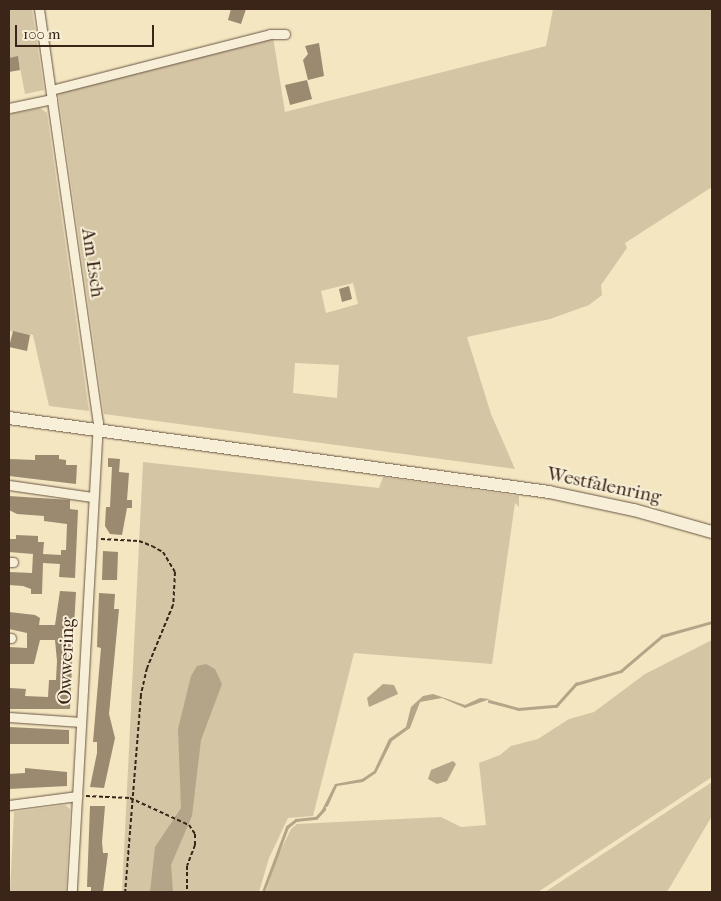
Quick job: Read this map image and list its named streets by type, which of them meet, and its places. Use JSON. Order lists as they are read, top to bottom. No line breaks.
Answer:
{"streets":{"street":["Am Esch","Westfalenring","Owwering"]},"crossings":[["Am Esch","Westfalenring"],["Am Esch","Owwering"],["Westfalenring","Owwering"]],"scale_bar":"100 m"}
